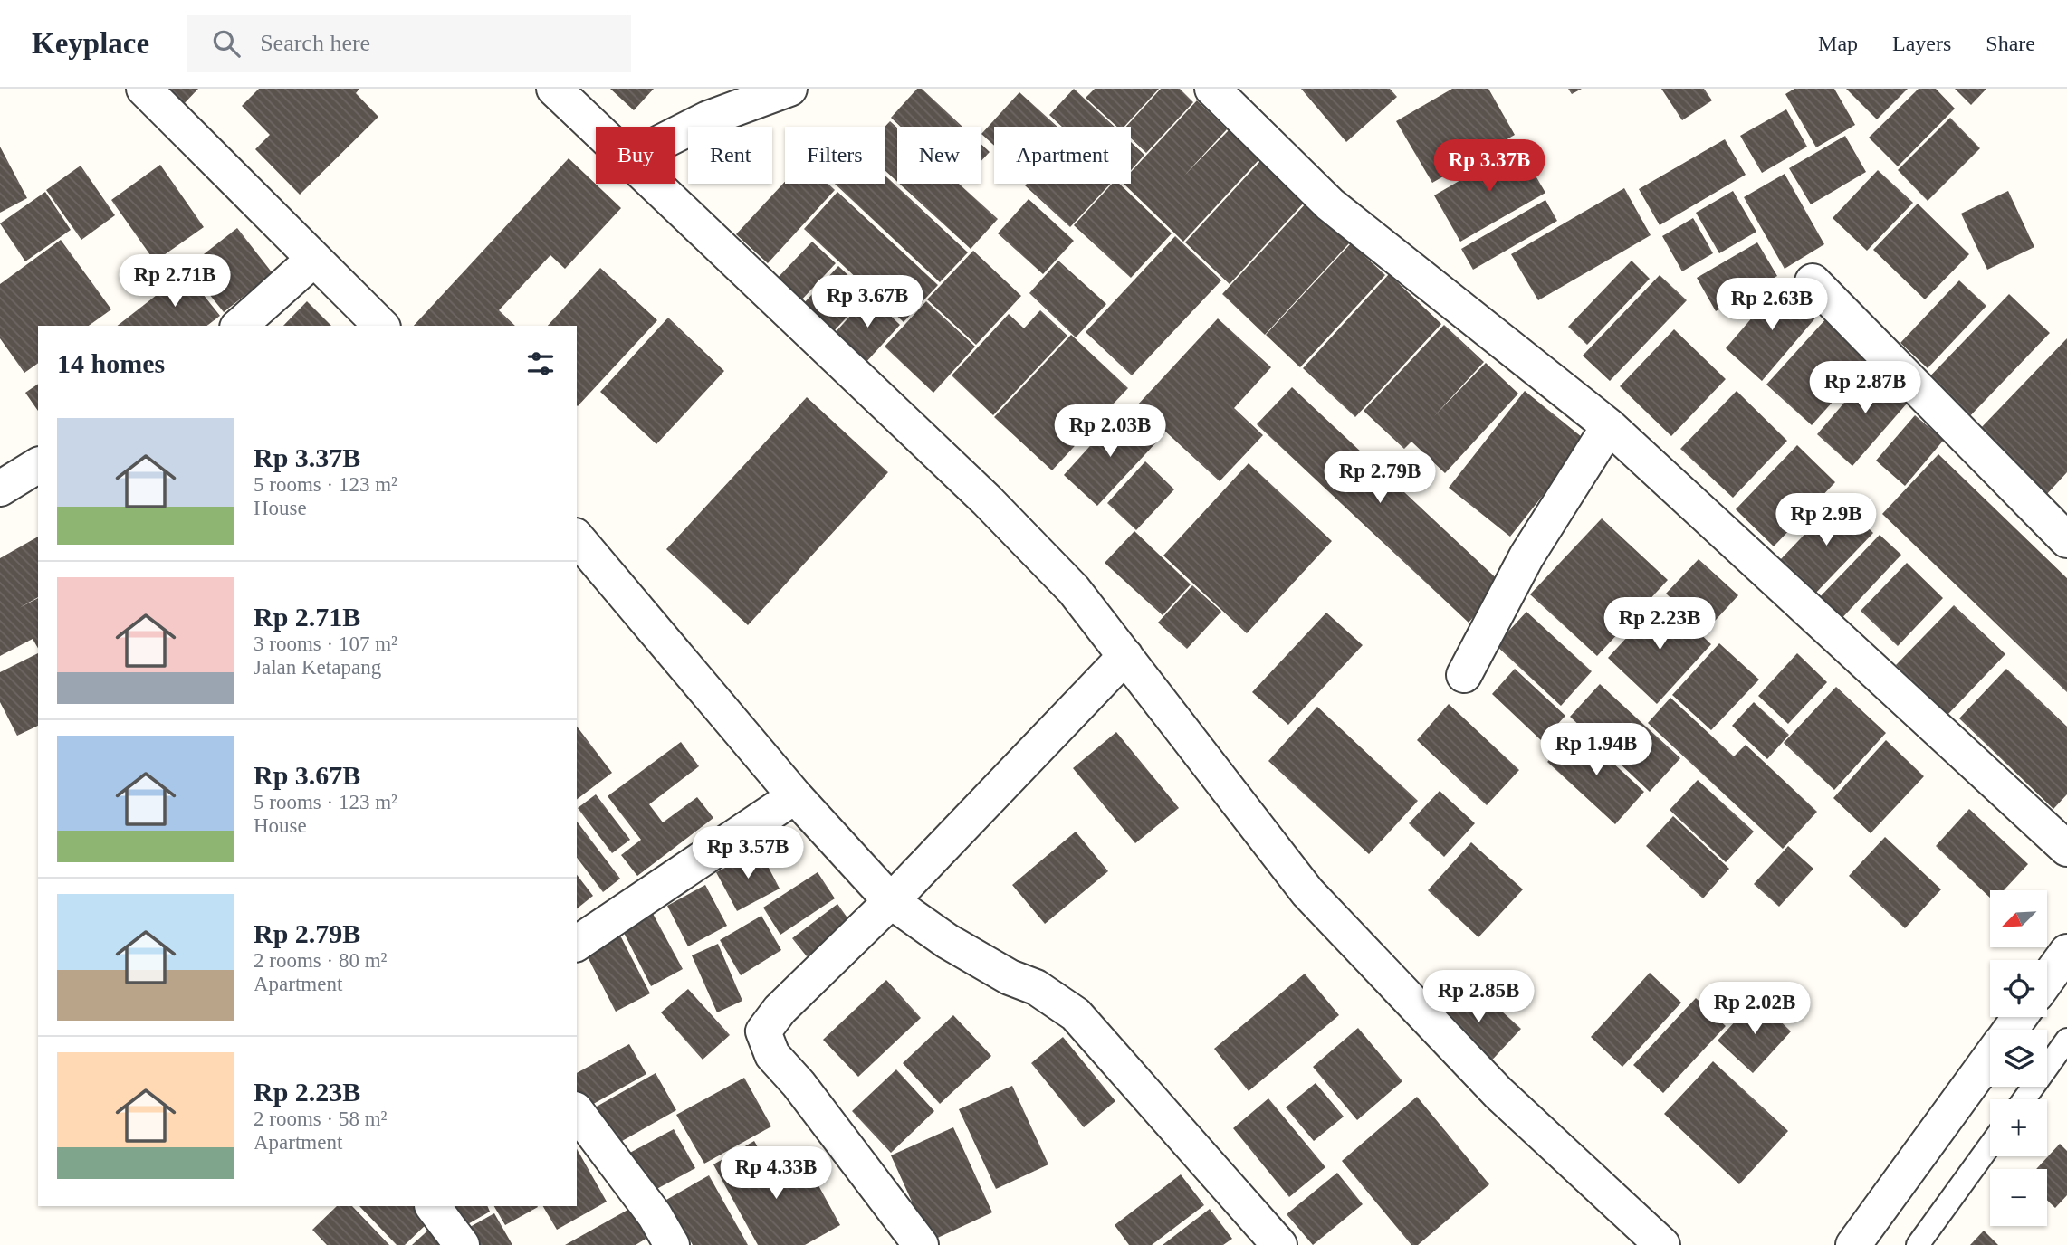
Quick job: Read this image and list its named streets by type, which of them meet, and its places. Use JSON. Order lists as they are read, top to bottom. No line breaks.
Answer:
{"north":"bottom left","page":{"header":"Keyplace","search":"Search here","nav":["Map","Layers","Share"],"chip":["Buy","Rent","Filters","New","Apartment"],"price":["Rp 3.37B","Rp 2.71B","Rp 3.67B","Rp 2.63B","Rp 2.87B","Rp 2.03B","Rp 2.79B","Rp 2.9B","Rp 2.23B","Rp 1.94B","Rp 3.57B","Rp 2.85B","Rp 2.02B","Rp 4.33B"],"heading":"14 homes","list":[{"name":"Rp 3.37B","note":"5 rooms · 123 m² · House"},{"name":"Rp 2.71B","note":"3 rooms · 107 m² · Jalan Ketapang"},{"name":"Rp 3.67B","note":"5 rooms · 123 m² · House"},{"name":"Rp 2.79B","note":"2 rooms · 80 m² · Apartment"},{"name":"Rp 2.23B","note":"2 rooms · 58 m² · Apartment"}],"map_buttons":["+","−"]}}
